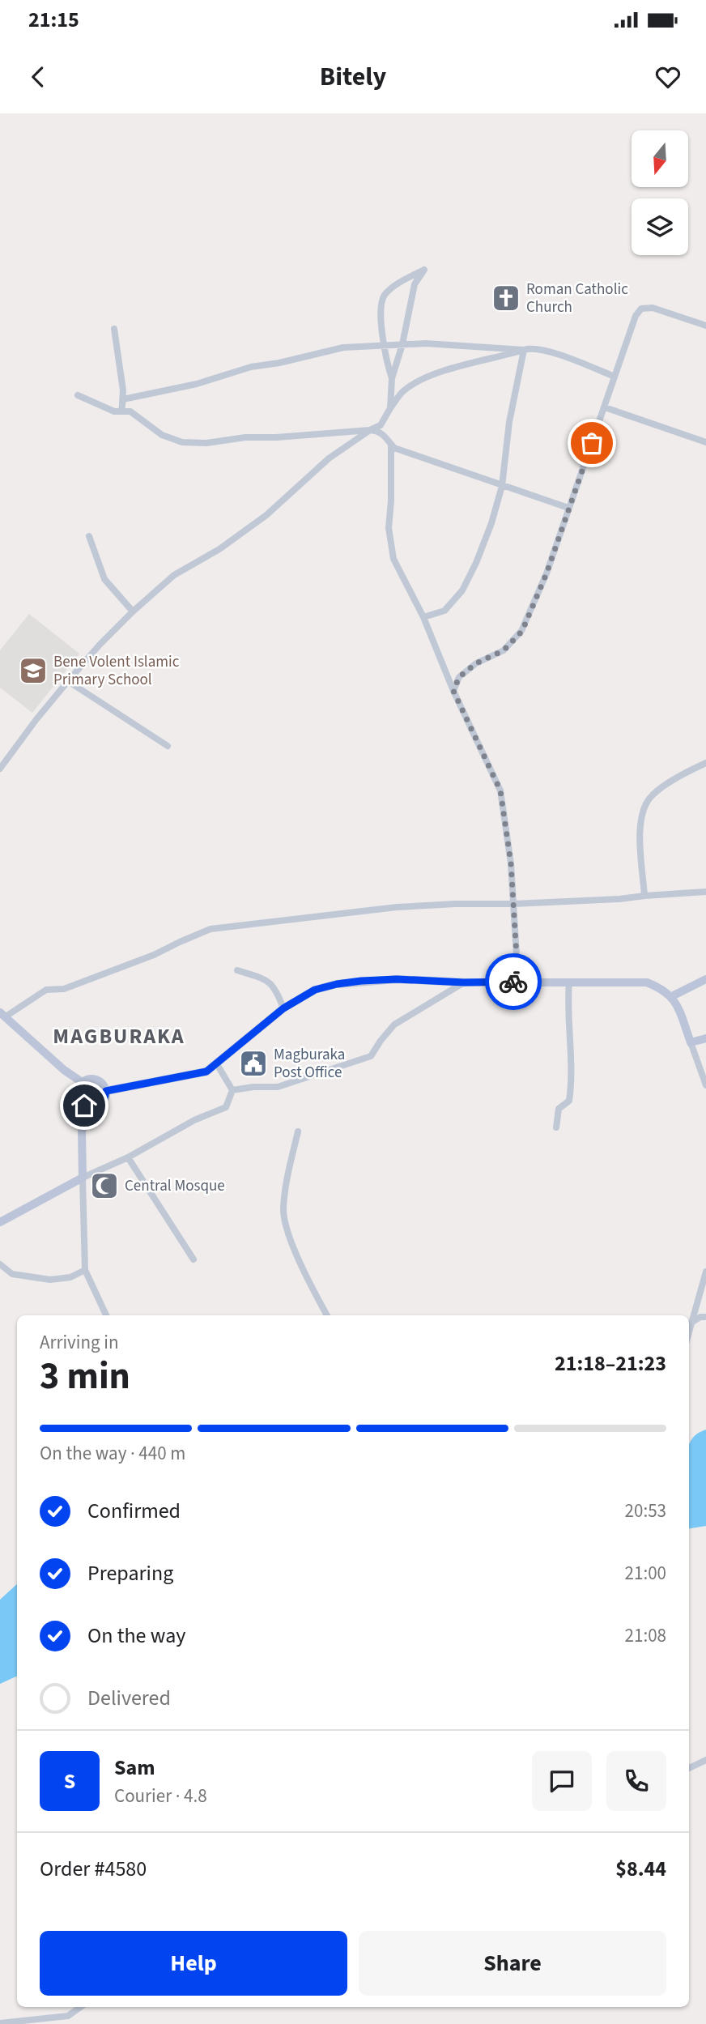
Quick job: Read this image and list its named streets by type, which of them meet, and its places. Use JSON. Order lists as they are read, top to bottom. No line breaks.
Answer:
{"districts":["MAGBURAKA"],"places":{"church":["Roman Catholic Church"],"school or university":["Bene Volent Islamic Primary School"],"public building":["Magburaka Post Office"],"mosque":["Central Mosque"]},"north":"bottom","page":{"status":"21:15","header":"Bitely","heading":["3 min","Arriving in","21:18–21:23"],"panel":["Sam","Courier · 4.8","Order #4580","$8.44"],"bar":"On the way · 440 m","list":[["Confirmed","20:53"],["Preparing","21:00"],["On the way","21:08"],"Delivered"],"round":"S","buttons":["Help","Share"]}}
